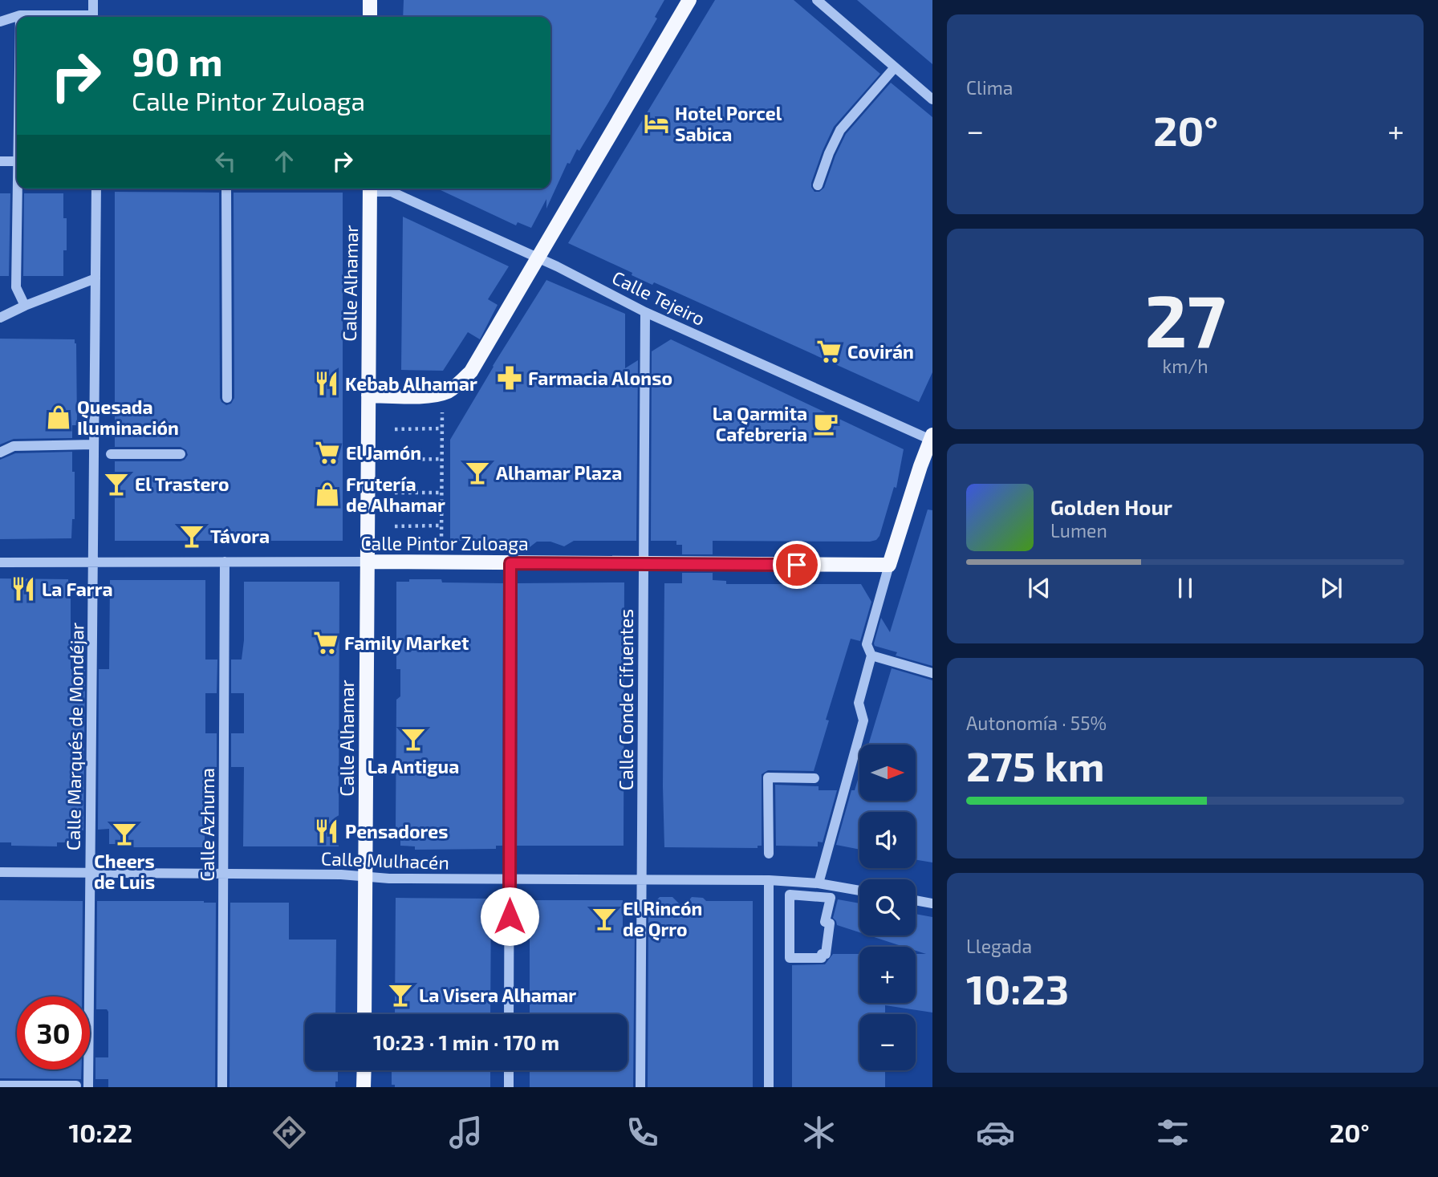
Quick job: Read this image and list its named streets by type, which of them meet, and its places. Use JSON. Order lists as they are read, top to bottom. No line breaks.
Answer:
{"streets":{"main road":["Calle Alhamar","Calle Pintor Zuloaga"],"street":["Calle Tejeiro","Calle Conde Cifuentes","Calle Marqués de Mondéjar","Calle Azhuma","Calle Mulhacén"]},"crossings":[["Calle Alhamar","Calle Pintor Zuloaga"],["Calle Alhamar","Calle Mulhacén"],["Calle Tejeiro","Calle Conde Cifuentes"],["Calle Pintor Zuloaga","Calle Conde Cifuentes"],["Calle Pintor Zuloaga","Calle Marqués de Mondéjar"],["Calle Pintor Zuloaga","Calle Azhuma"],["Calle Conde Cifuentes","Calle Mulhacén"],["Calle Marqués de Mondéjar","Calle Mulhacén"],["Calle Azhuma","Calle Mulhacén"]],"places":{"hotel":["Hotel Porcel Sabica"],"supermarket":["Covirán","El Jamón","Family Market"],"pharmacy":["Farmacia Alonso"],"restaurant":["Kebab Alhamar","La Farra","Pensadores"],"shop":["Quesada Iluminación","Frutería de Alhamar"],"cafe":["La Qarmita Cafebreria"],"bar":["Alhamar Plaza","El Trastero","Távora","La Antigua","Cheers de Luis","El Rincón de Qrro","La Visera Alhamar"]},"north":"right","page":{"tile":["Clima",["27","km/h"],["Autonomía · 55%","275 km"],["Llegada","10:23"]],"turn":["90 m","Calle Pintor Zuloaga"],"heat":["−","20°","+"],"song":["Golden Hour","Lumen"],"map_buttons":["+","−"],"limit":"30","trip":"10:23 · 1 min · 170 m","tabs":["10:22","20°"]}}
